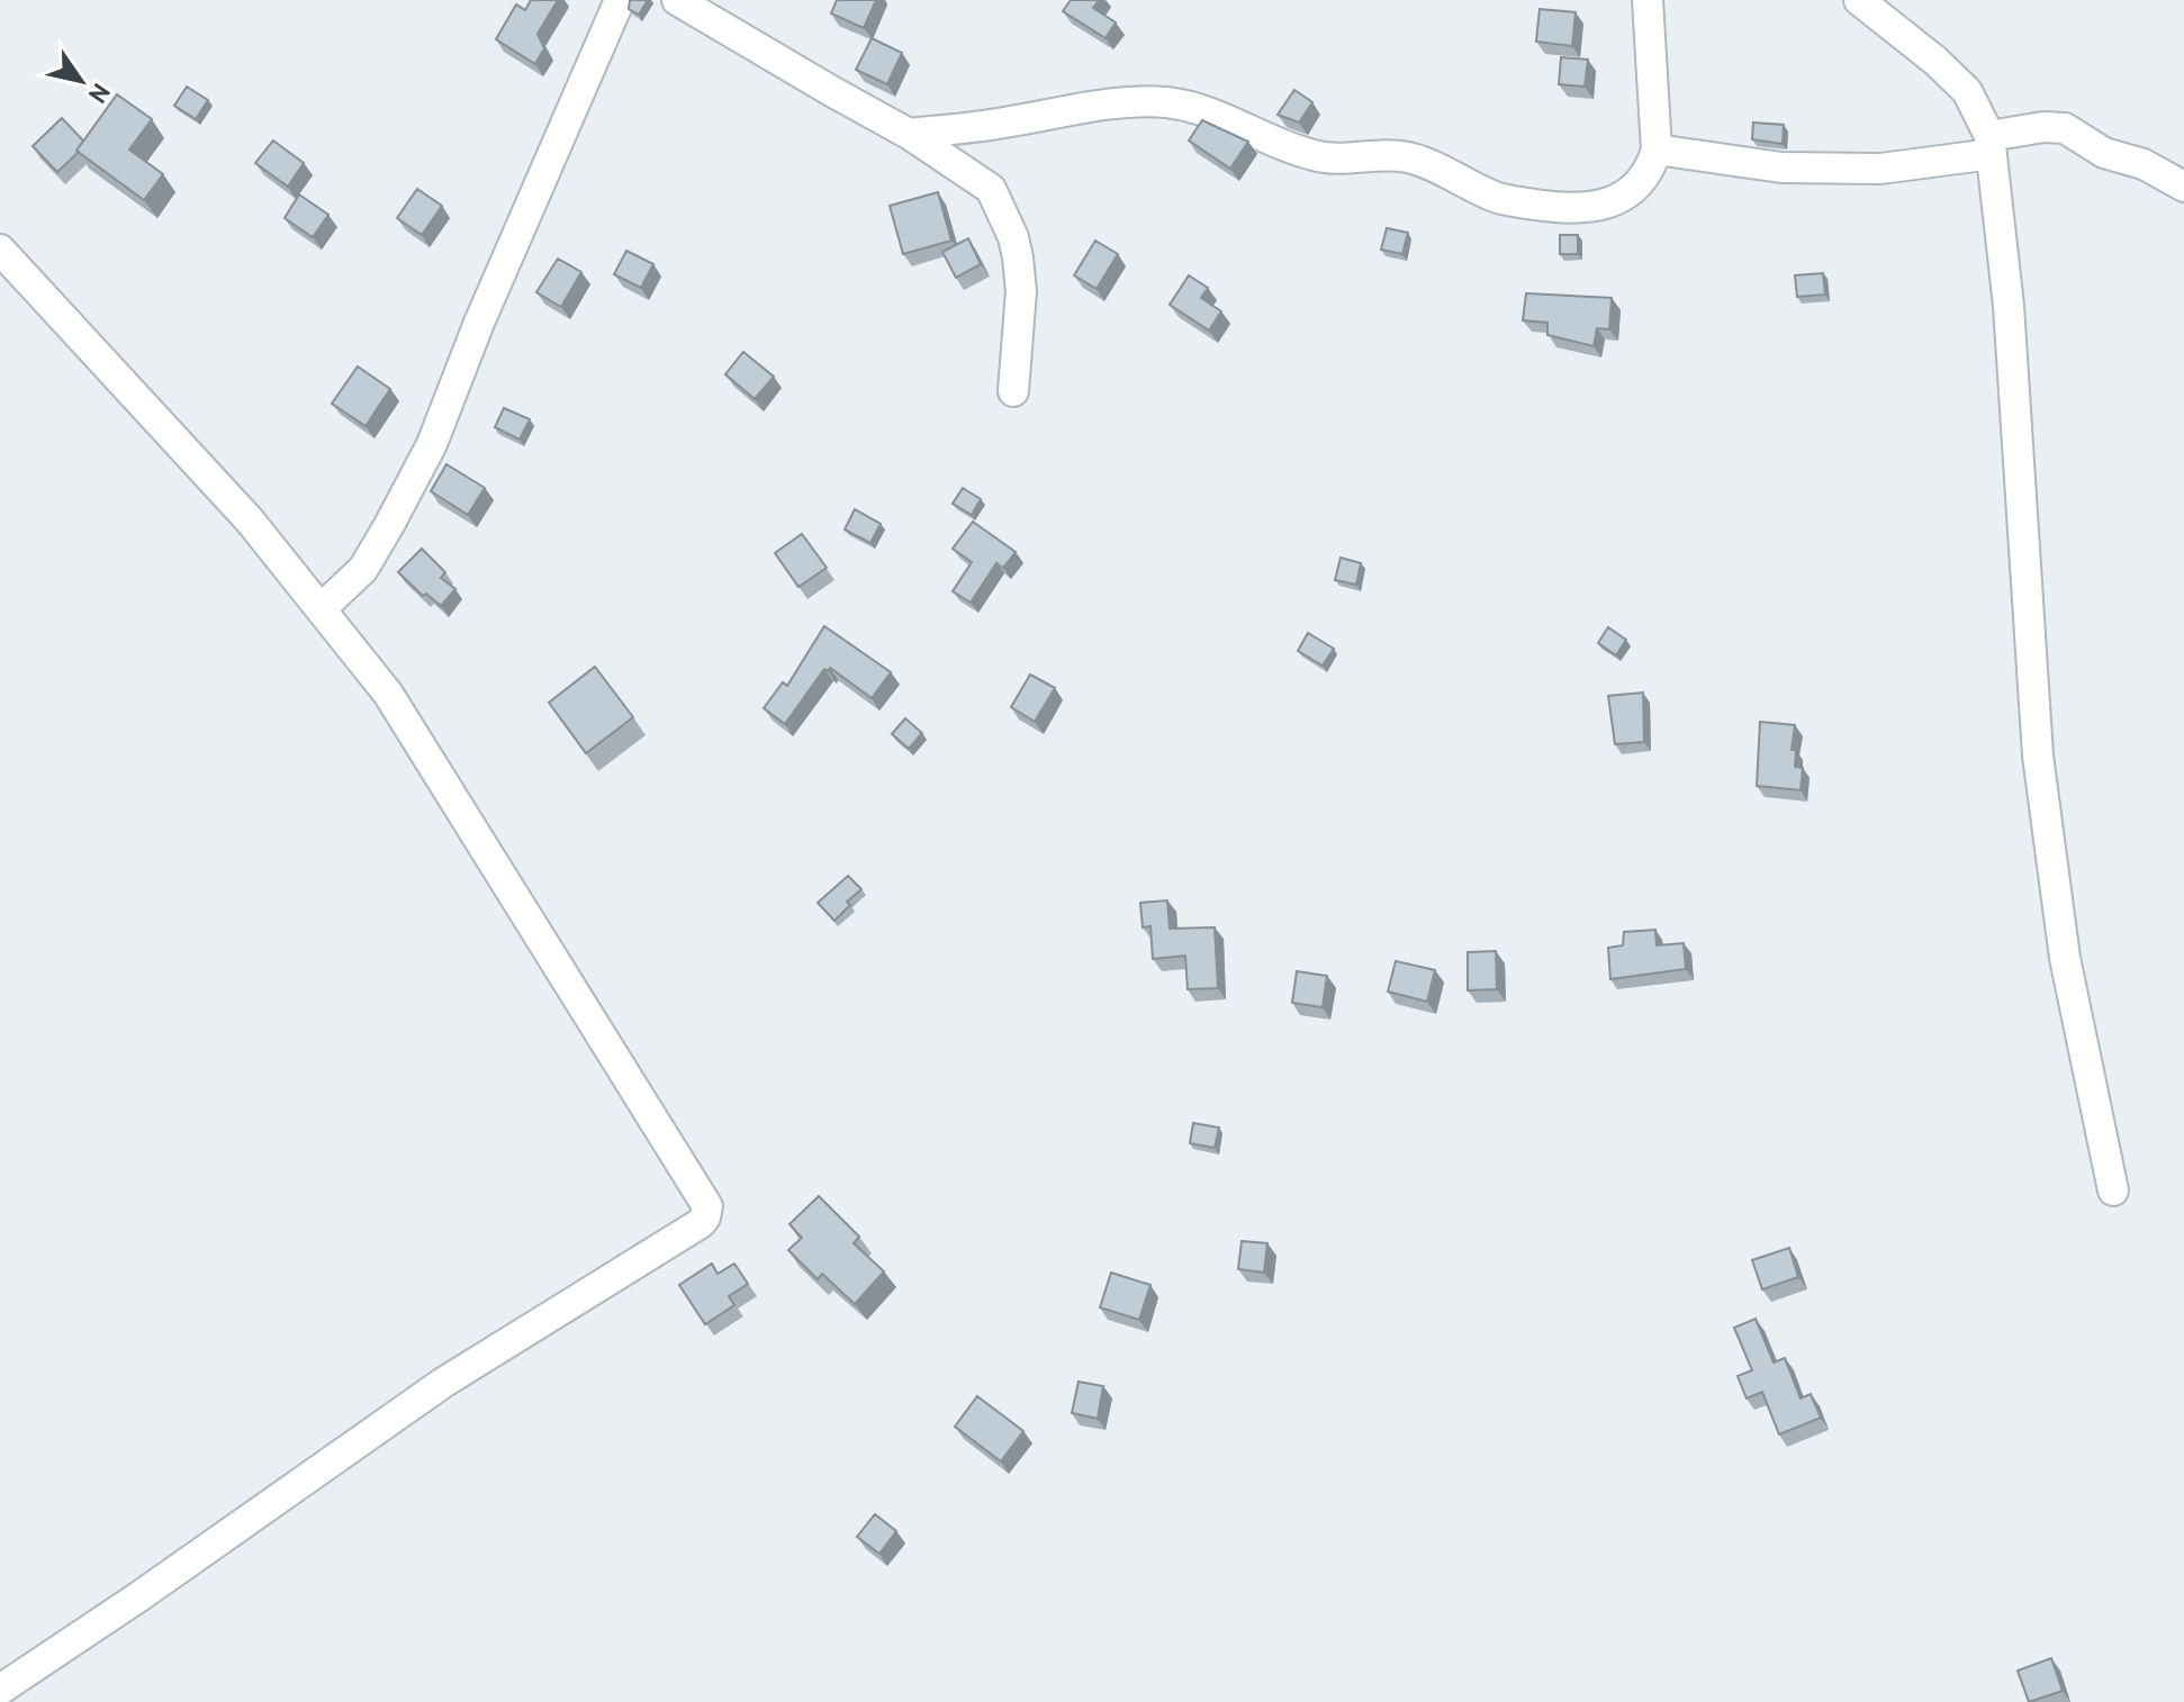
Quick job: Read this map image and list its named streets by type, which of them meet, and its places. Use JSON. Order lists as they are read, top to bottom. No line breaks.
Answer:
{"north":"bottom right"}
